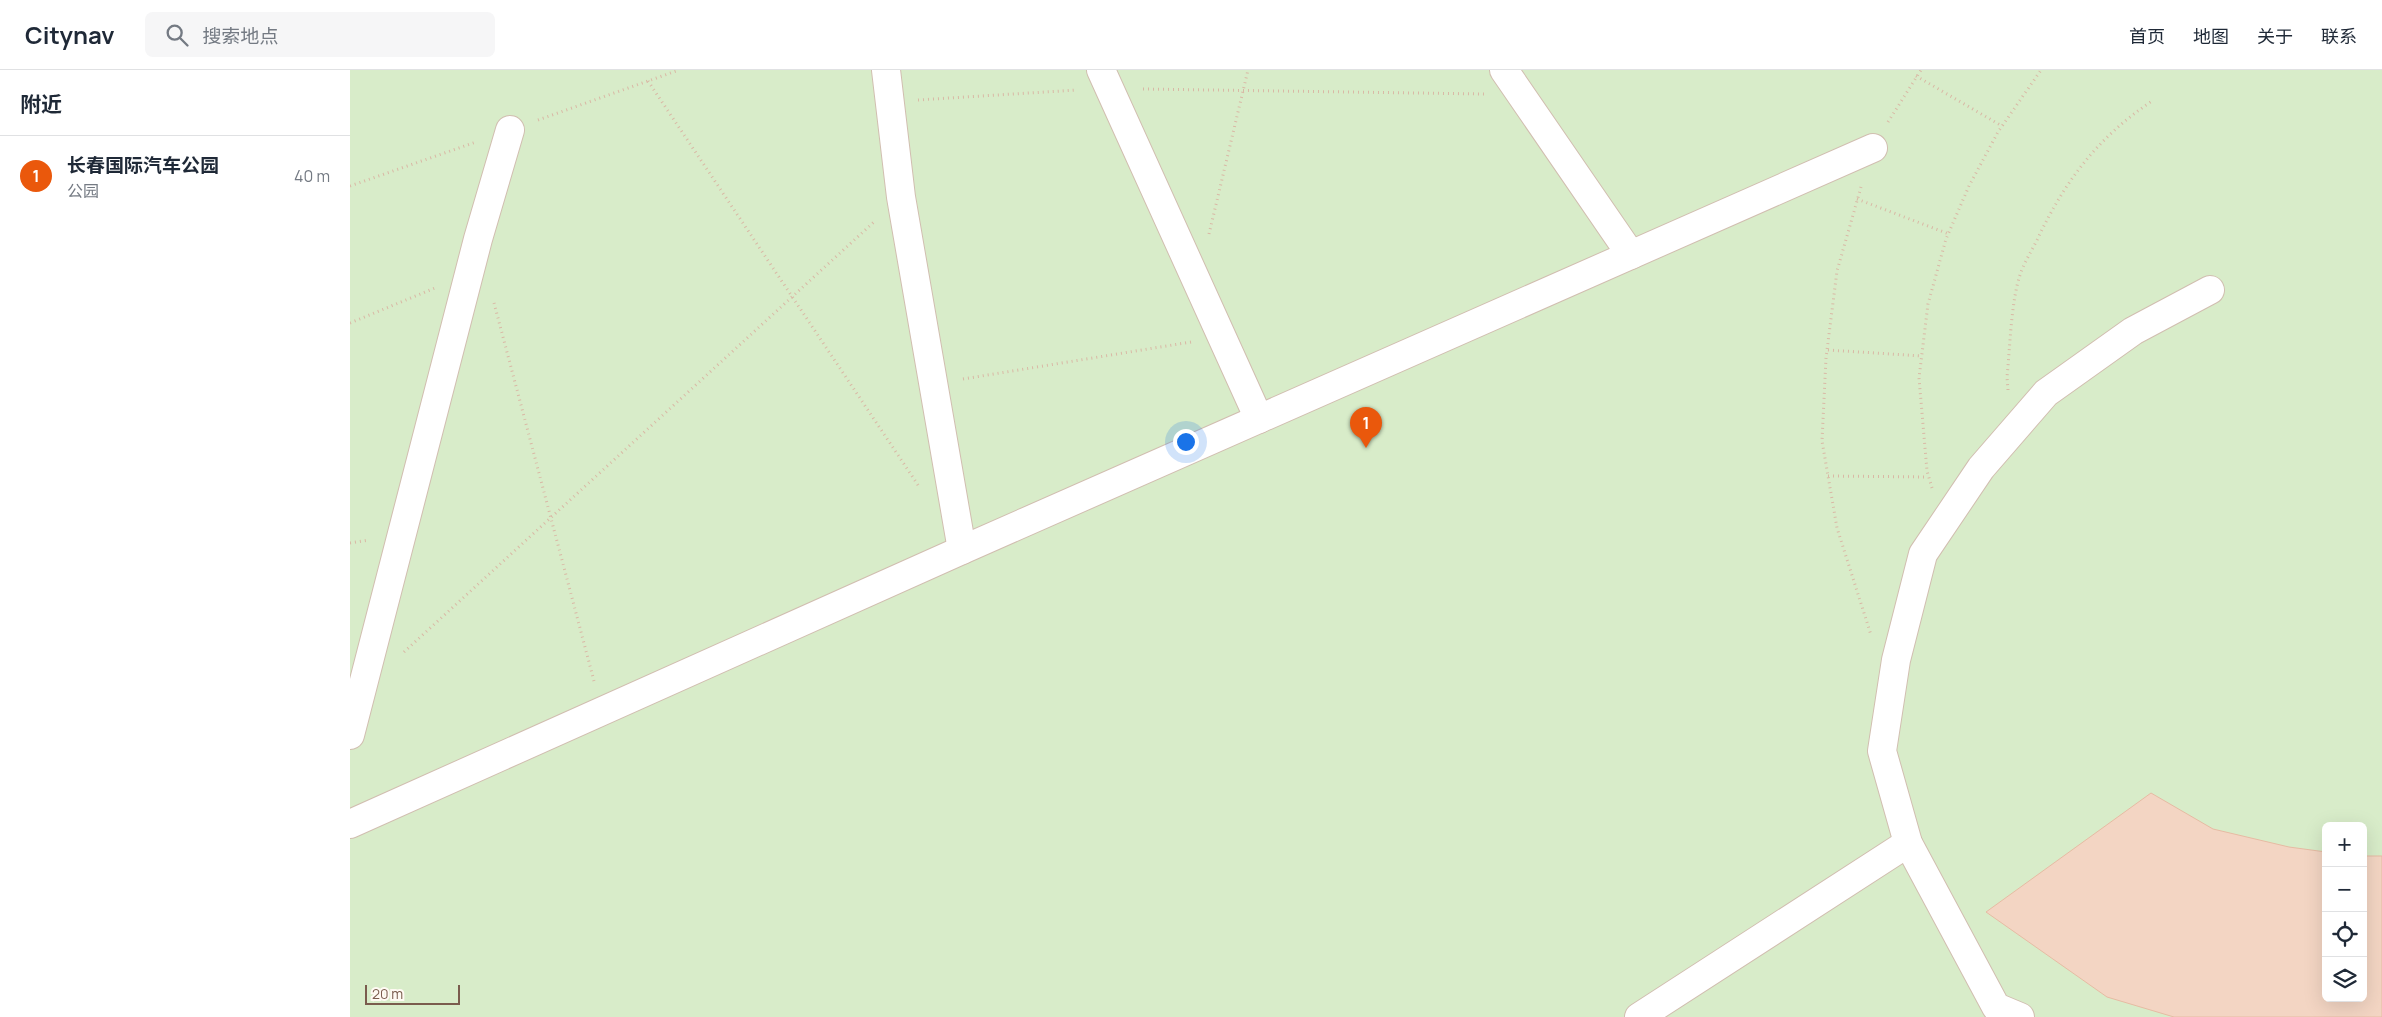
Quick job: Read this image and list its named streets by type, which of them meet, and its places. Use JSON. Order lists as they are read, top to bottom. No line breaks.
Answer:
{"scale_bar":"20 m","page":{"header":"Citynav","search":"搜索地点","nav":["首页","地图","关于","联系"],"heading":"附近","list":[{"mark":"1","name":"长春国际汽车公园","note":"公园","value":"40 m"}],"pins":"1","map_buttons":["+","−"],"scale":"20 m"}}
